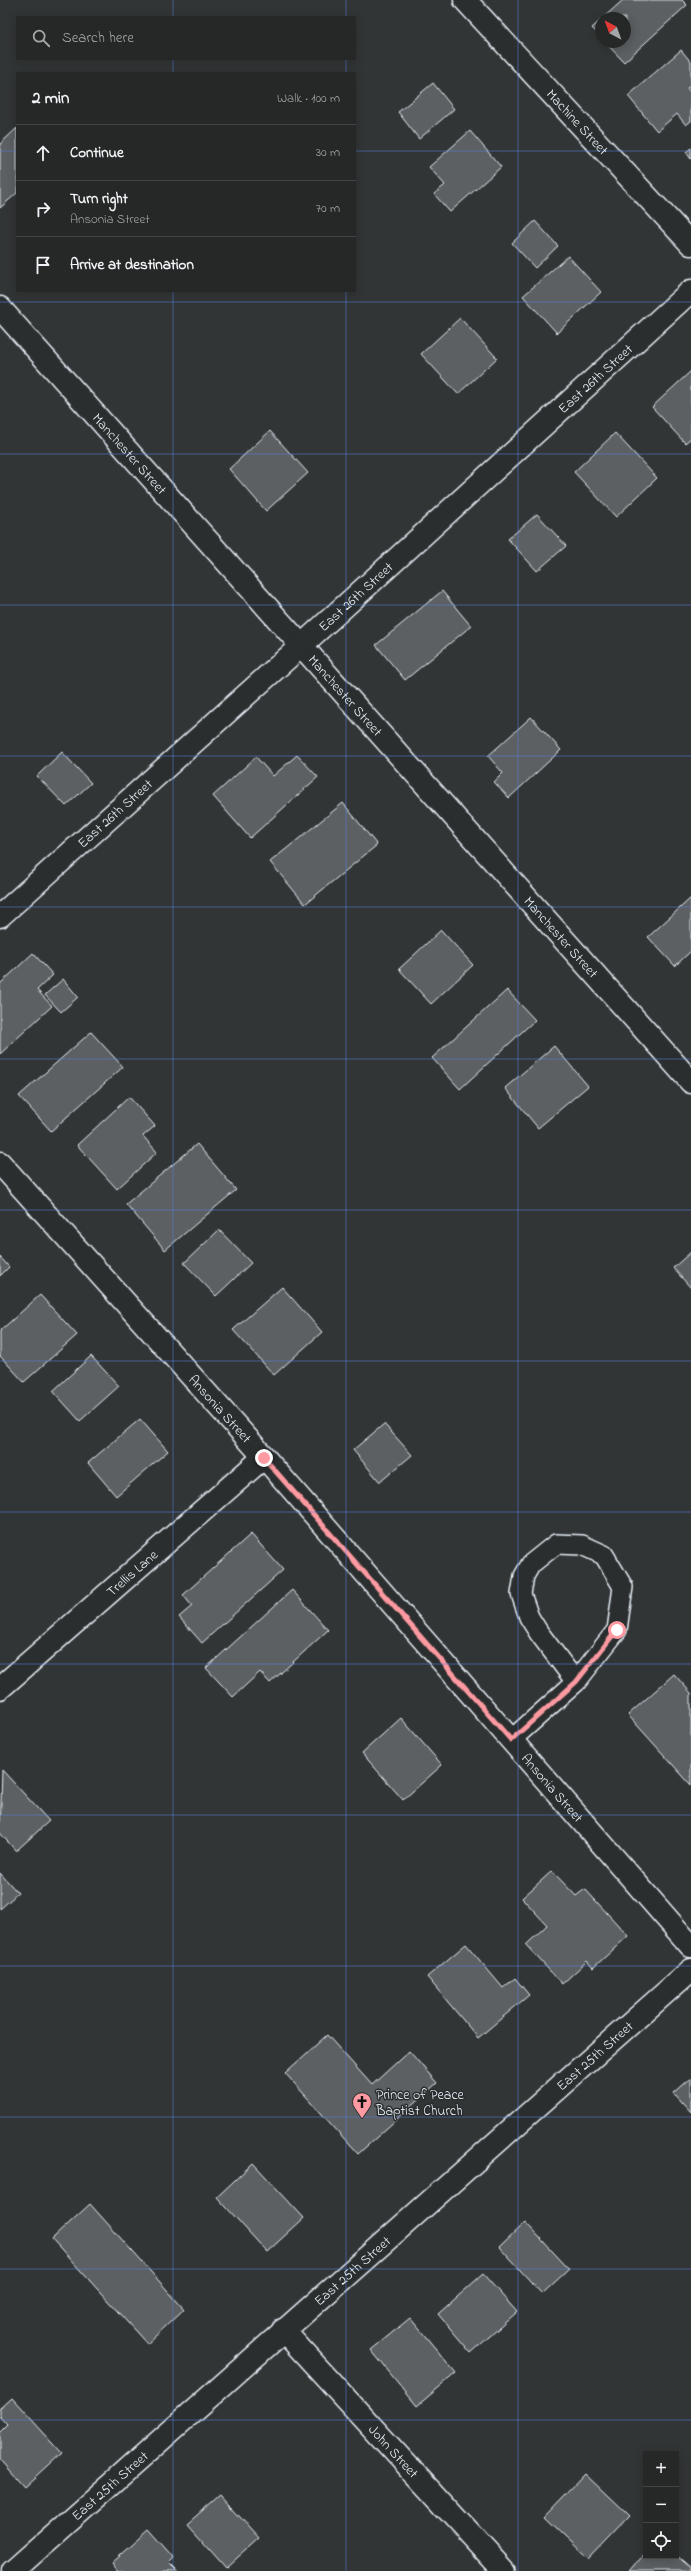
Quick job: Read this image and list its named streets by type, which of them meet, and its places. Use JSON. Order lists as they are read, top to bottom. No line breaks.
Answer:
{"streets":{"street":["Machine Street","East 26th Street","Manchester Street","Ansonia Street","Trellis Lane","East 25th Street","John Street"]},"crossings":[["East 26th Street","Manchester Street"],["Ansonia Street","Trellis Lane"],["East 25th Street","John Street"]],"places":{"church":["Prince of Peace Baptist Church"]},"north":"top left","page":{"search":"Search here","heading":["2 min","Walk · 100 m"],"list":[["Continue","30 m"],["Turn right","Ansonia Street","70 m"],"Arrive at destination"],"map_buttons":["+","−"]}}
